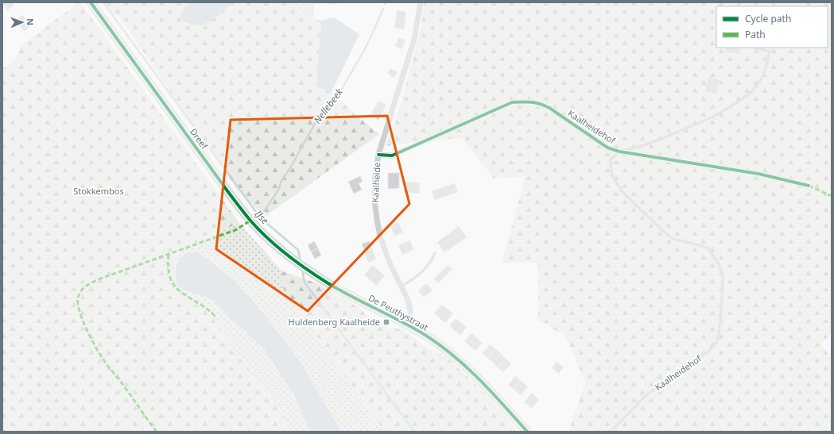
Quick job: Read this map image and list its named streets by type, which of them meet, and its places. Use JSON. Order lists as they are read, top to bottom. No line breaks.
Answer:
{"streets":{"main road":["Dreef","De Peuthystraat"],"street":["Kaalheidehof","Kaalheide"]},"crossings":[["Kaalheidehof","Kaalheide"],["Dreef","De Peuthystraat"],["Kaalheide","De Peuthystraat"]],"water":["Nellebeek","IJse"],"parks":["Stokkembos"],"places":{"transit":["Huldenberg Kaalheide"]},"legend":["Cycle path","Path"],"north":"right"}
